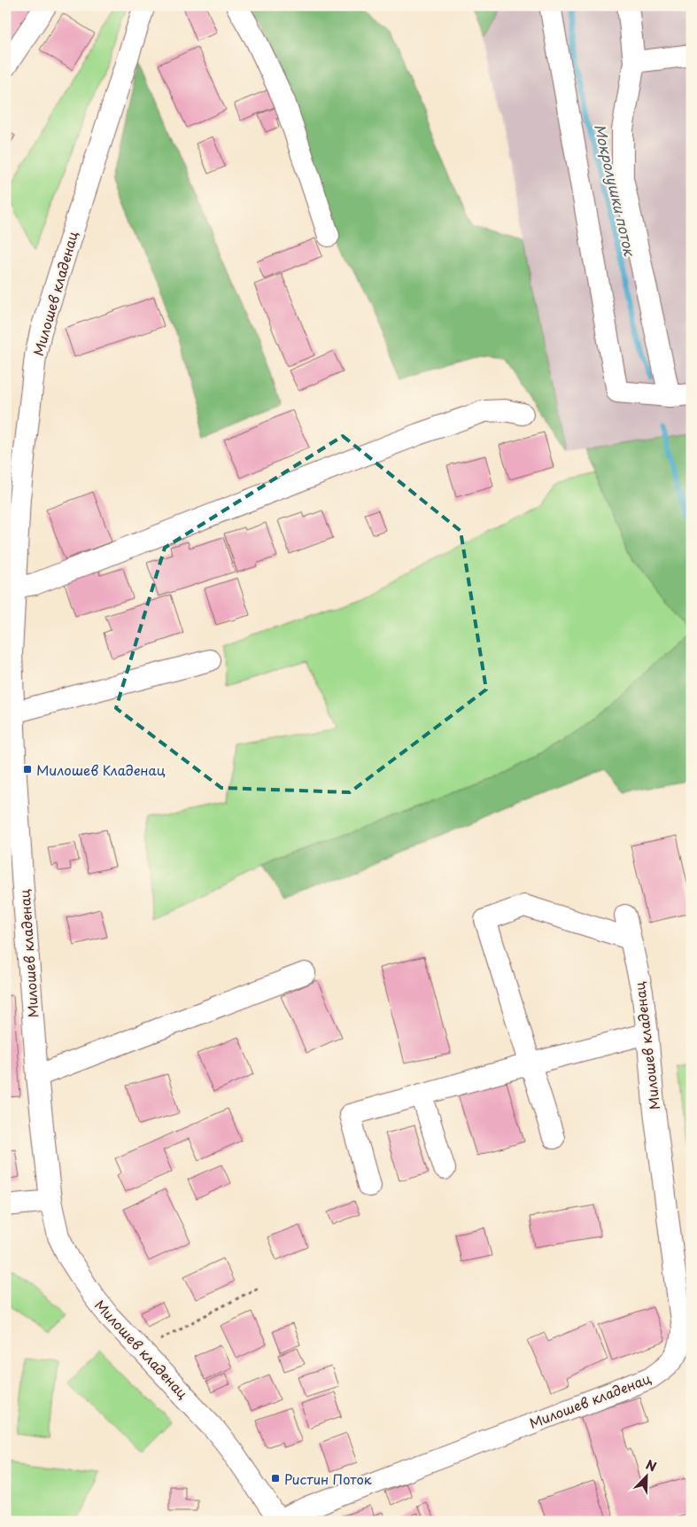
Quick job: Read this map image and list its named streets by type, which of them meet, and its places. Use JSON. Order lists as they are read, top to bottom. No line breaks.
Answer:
{"streets":{"street":["Милошев кладенац"]},"water":["Мокролушки поток"],"places":{"transit":["Милошев Кладенац","Ристин Поток"]},"north":"top right"}
